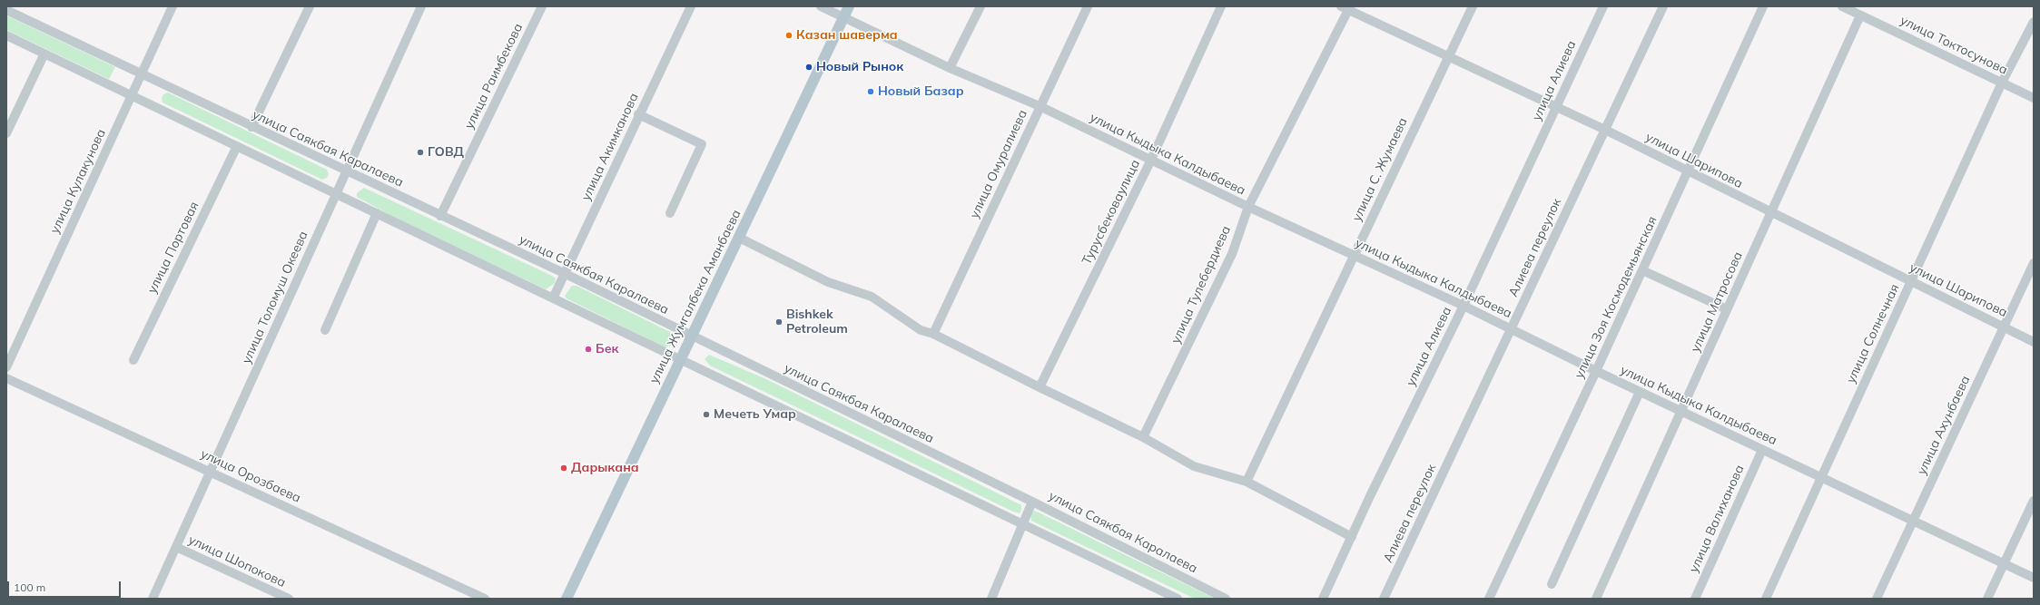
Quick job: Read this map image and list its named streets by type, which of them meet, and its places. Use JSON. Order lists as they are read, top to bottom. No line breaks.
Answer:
{"streets":{"main road":["улица Жумгалбека Аманбаева"],"street":["улица Токтосунова","улица Раимбекова","улица Алиева","улица Акимканова","улица Саякбая Каралаева","улица Кыдыка Калдыбаева","улица Шарипова","улица Омуралиева","улица С. Жумаева","улица Кулакунова","Турусбековаулица","улица Портовая","Алиева переулок","улица Тулебердиева","улица Толомуш Океева","улица Зоя Космодемьянская","улица Матросова","улица Солнечная","улица Ахунбаева","улица Орозбаева","улица Валиханова","улица Шопокова"]},"crossings":[["улица Токтосунова","улица Матросова"],["улица Токтосунова","улица Солнечная"],["улица Раимбекова","улица Саякбая Каралаева"],["улица Алиева","улица Кыдыка Калдыбаева"],["улица Алиева","улица Шарипова"],["улица Акимканова","улица Саякбая Каралаева"],["улица Саякбая Каралаева","улица Кулакунова"],["улица Саякбая Каралаева","улица Жумгалбека Аманбаева"],["улица Саякбая Каралаева","улица Толомуш Океева"],["улица Кыдыка Калдыбаева","улица Омуралиева"],["улица Кыдыка Калдыбаева","улица С. Жумаева"],["улица Кыдыка Калдыбаева","Турусбековаулица"],["улица Кыдыка Калдыбаева","Алиева переулок"],["улица Кыдыка Калдыбаева","улица Тулебердиева"],["улица Кыдыка Калдыбаева","улица Жумгалбека Аманбаева"],["улица Кыдыка Калдыбаева","улица Зоя Космодемьянская"],["улица Кыдыка Калдыбаева","улица Матросова"],["улица Кыдыка Калдыбаева","улица Солнечная"],["улица Кыдыка Калдыбаева","улица Ахунбаева"],["улица Кыдыка Калдыбаева","улица Валиханова"],["улица Шарипова","улица С. Жумаева"],["улица Шарипова","Алиева переулок"],["улица Шарипова","улица Тулебердиева"],["улица Шарипова","улица Зоя Космодемьянская"],["улица Шарипова","улица Матросова"],["улица Шарипова","улица Солнечная"],["улица Шарипова","улица Ахунбаева"],["улица Толомуш Океева","улица Орозбаева"],["улица Толомуш Океева","улица Шопокова"]],"places":["Казан шаверма","Новый Рынок","Новый Базар","ГОВД","Bishkek Petroleum","Бек","Мечеть Умар","Дарыкана"],"scale_bar":"100 m"}
